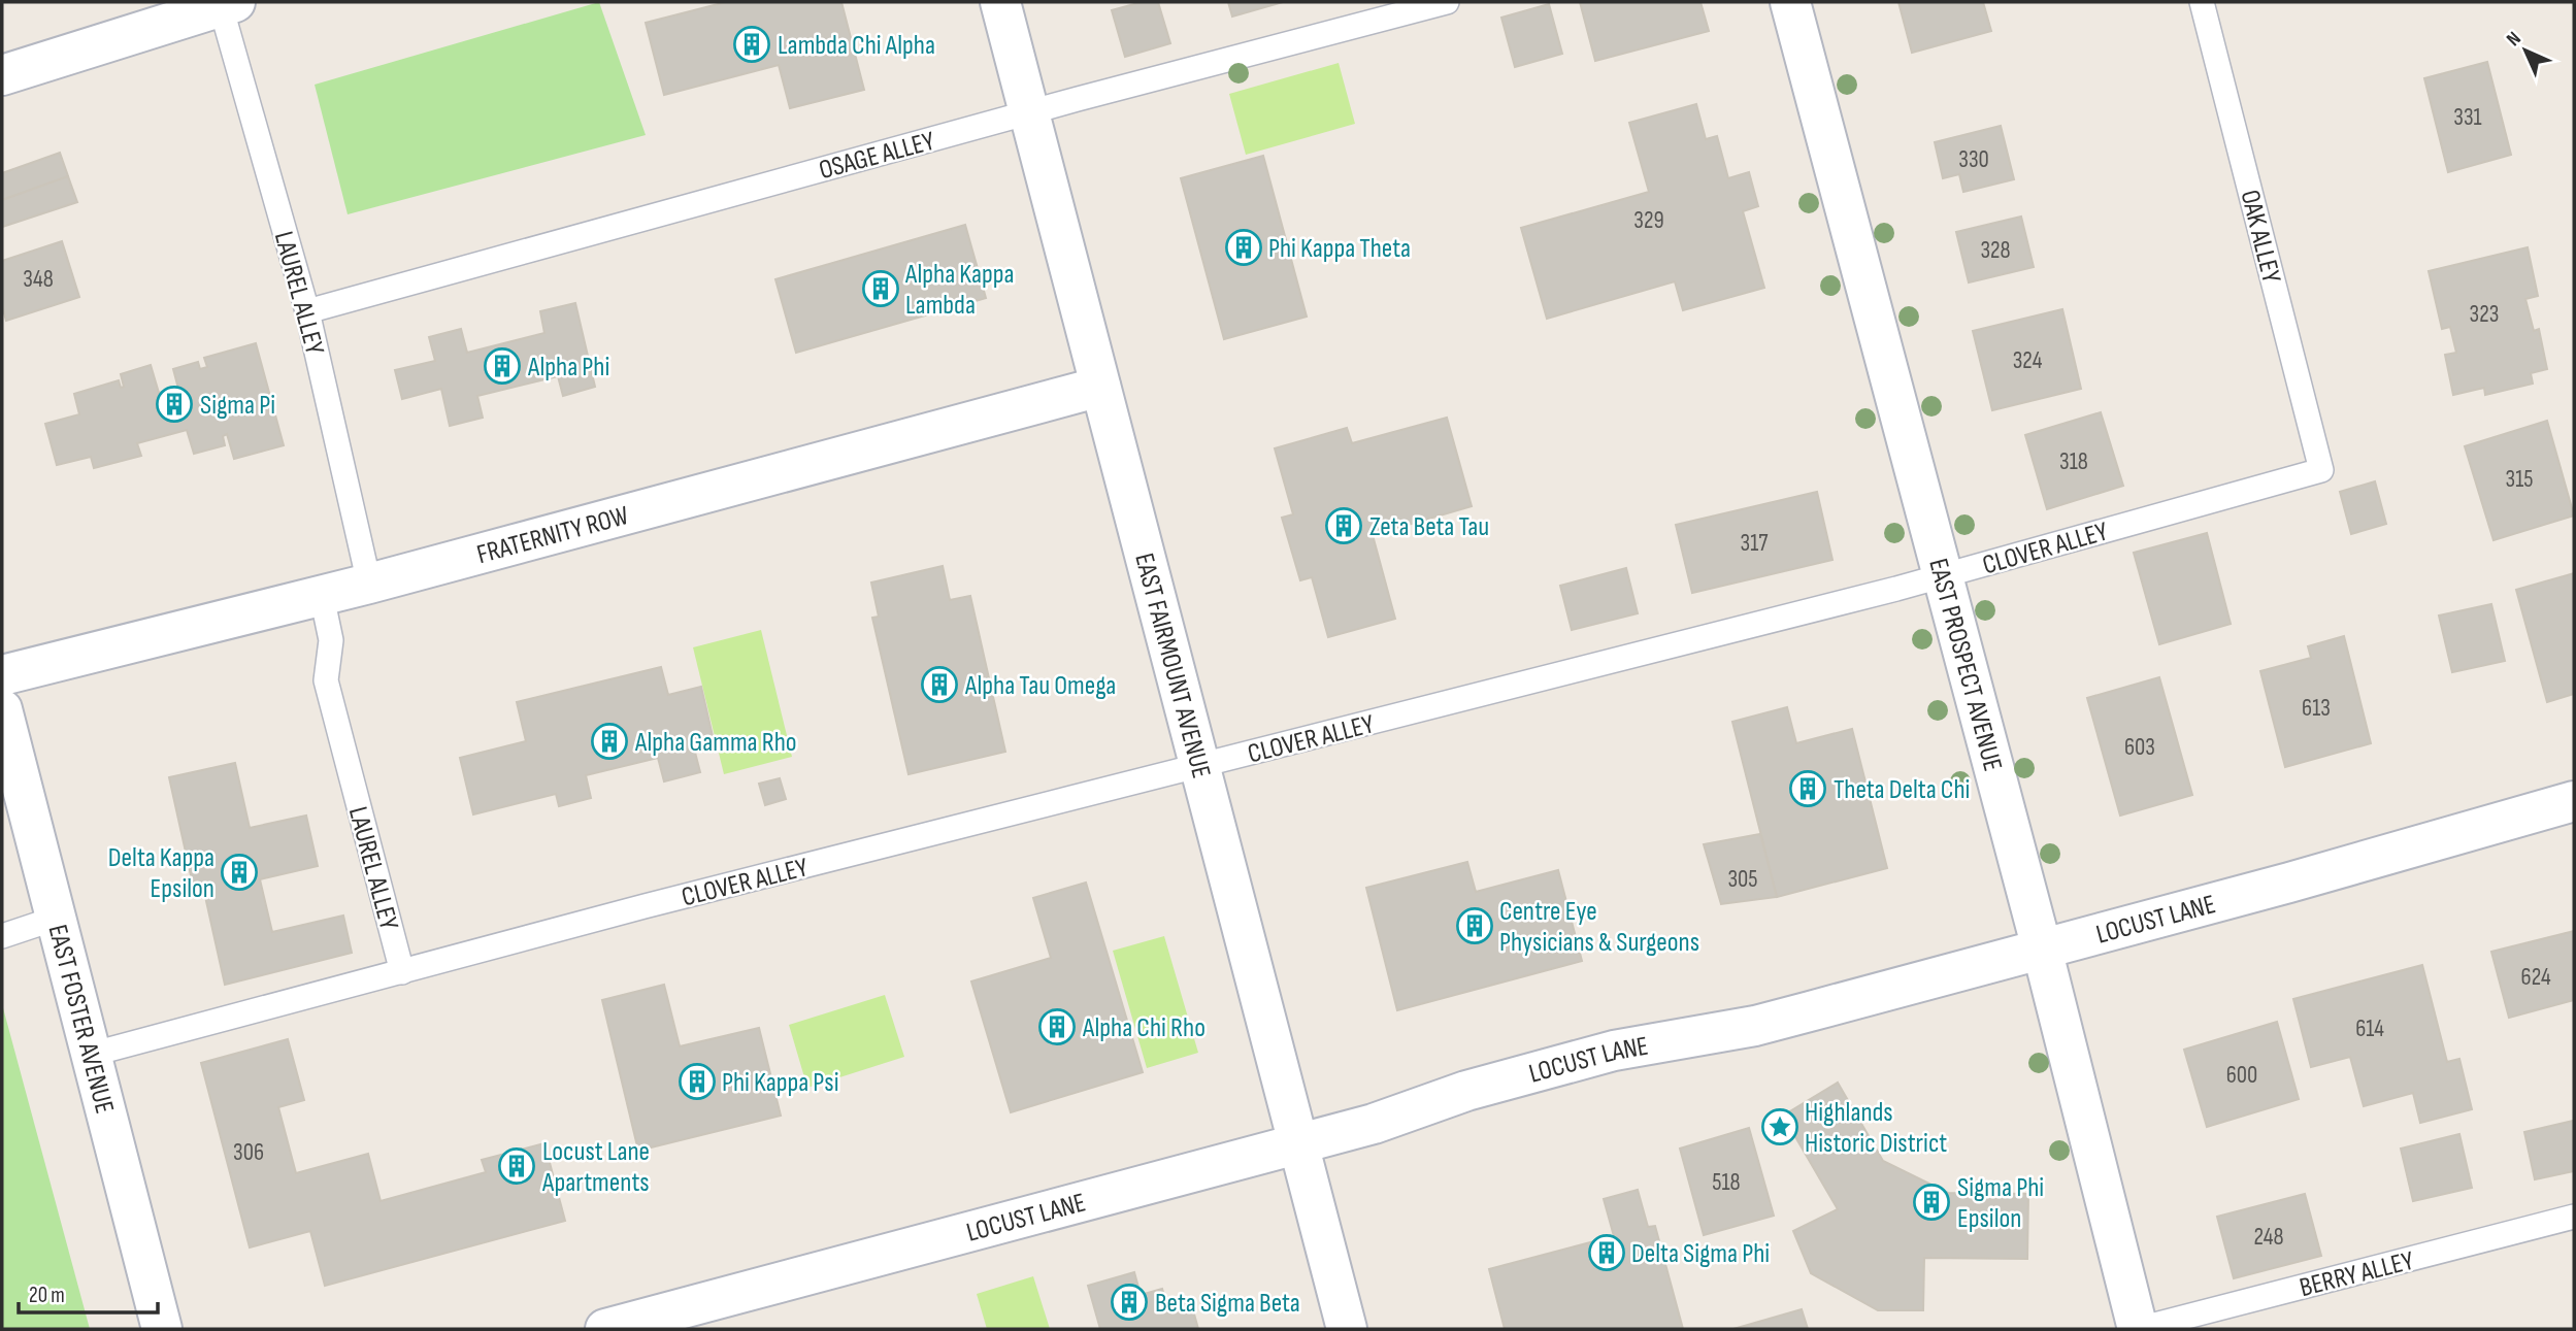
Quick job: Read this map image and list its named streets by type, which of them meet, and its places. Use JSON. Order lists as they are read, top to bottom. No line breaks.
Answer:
{"streets":{"street":["FRATERNITY ROW","EAST PROSPECT AVENUE","EAST FAIRMOUNT AVENUE","LOCUST LANE","EAST FOSTER AVENUE"],"lane":["OSAGE ALLEY","OAK ALLEY","LAUREL ALLEY","CLOVER ALLEY","BERRY ALLEY"]},"crossings":[["OSAGE ALLEY","LAUREL ALLEY"],["OSAGE ALLEY","EAST FAIRMOUNT AVENUE"],["OAK ALLEY","CLOVER ALLEY"],["LAUREL ALLEY","FRATERNITY ROW"],["LAUREL ALLEY","CLOVER ALLEY"],["FRATERNITY ROW","EAST FAIRMOUNT AVENUE"],["CLOVER ALLEY","EAST PROSPECT AVENUE"],["CLOVER ALLEY","EAST FAIRMOUNT AVENUE"],["CLOVER ALLEY","EAST FOSTER AVENUE"],["EAST PROSPECT AVENUE","LOCUST LANE"],["EAST PROSPECT AVENUE","BERRY ALLEY"],["EAST FAIRMOUNT AVENUE","LOCUST LANE"]],"places":{"building":["Lambda Chi Alpha","Phi Kappa Theta","Alpha Kappa Lambda","Alpha Phi","Sigma Pi","Zeta Beta Tau","Alpha Tau Omega","Alpha Gamma Rho","Theta Delta Chi","Delta Kappa Epsilon","Centre Eye Physicians & Surgeons","Alpha Chi Rho","Phi Kappa Psi","Locust Lane Apartments","Sigma Phi Epsilon","Delta Sigma Phi","Beta Sigma Beta"],"place":["Highlands Historic District"]},"house_numbers":["331","330","329","328","348","323","324","318","315","317","613","603","305","624","614","600","306","518","248"],"scale_bar":"20 m","north":"top left"}
